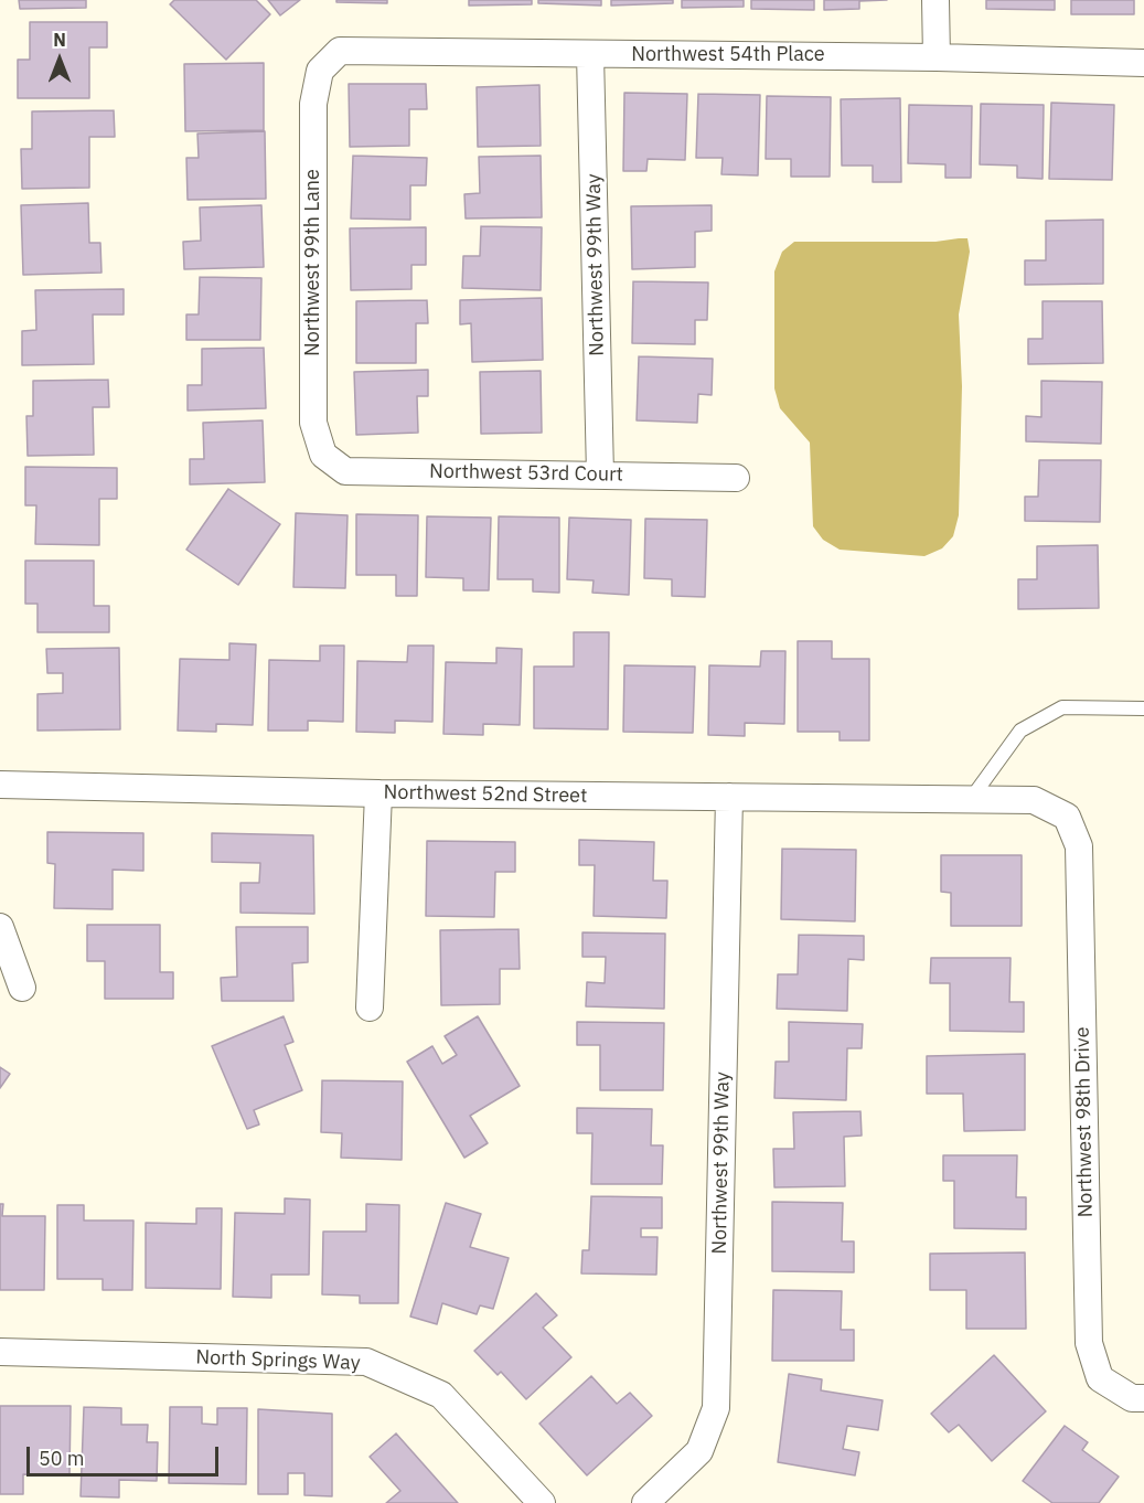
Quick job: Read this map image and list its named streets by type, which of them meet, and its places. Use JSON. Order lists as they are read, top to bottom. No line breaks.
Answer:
{"streets":{"street":["Northwest 54th Place","Northwest 99th Lane","Northwest 99th Way","Northwest 53rd Court","Northwest 52nd Street","Northwest 98th Drive","North Springs Way"]},"crossings":[["Northwest 54th Place","Northwest 99th Lane"],["Northwest 54th Place","Northwest 99th Way"],["Northwest 99th Lane","Northwest 53rd Court"],["Northwest 99th Way","Northwest 53rd Court"],["Northwest 99th Way","Northwest 52nd Street"],["Northwest 52nd Street","Northwest 98th Drive"]],"scale_bar":"50 m","north":"top"}
